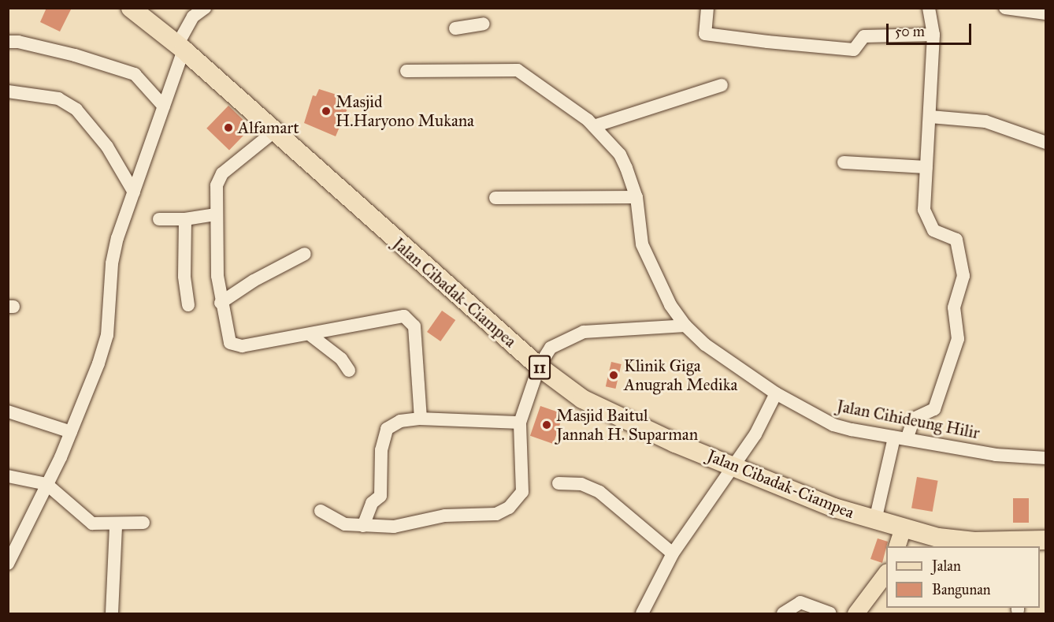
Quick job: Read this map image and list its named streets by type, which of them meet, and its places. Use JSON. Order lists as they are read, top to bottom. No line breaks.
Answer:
{"streets":{"highway":["Jalan Cibadak-Ciampea","11"],"street":["Jalan Cihideung Hilir"]},"places":["Masjid H.Haryono Mukana","Alfamart","Klinik Giga Anugrah Medika","Masjid Baitul Jannah H. Suparman"],"legend":["Jalan","Bangunan"],"scale_bar":"50 m"}
